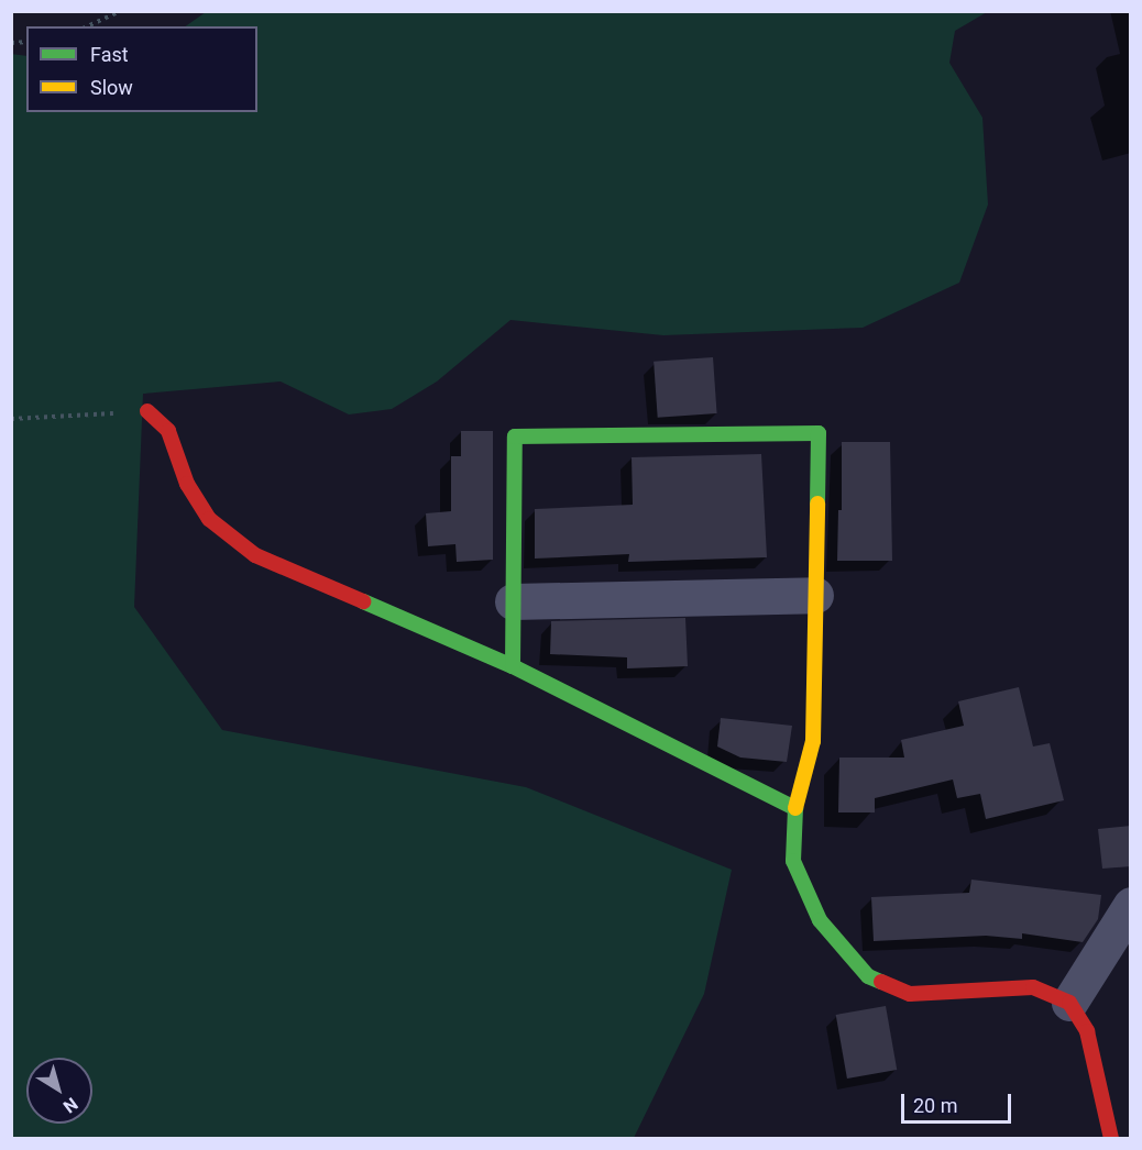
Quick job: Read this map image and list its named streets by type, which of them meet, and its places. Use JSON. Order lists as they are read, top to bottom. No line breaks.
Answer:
{"legend":["Fast","Slow"],"scale_bar":"20 m","north":"bottom right"}
